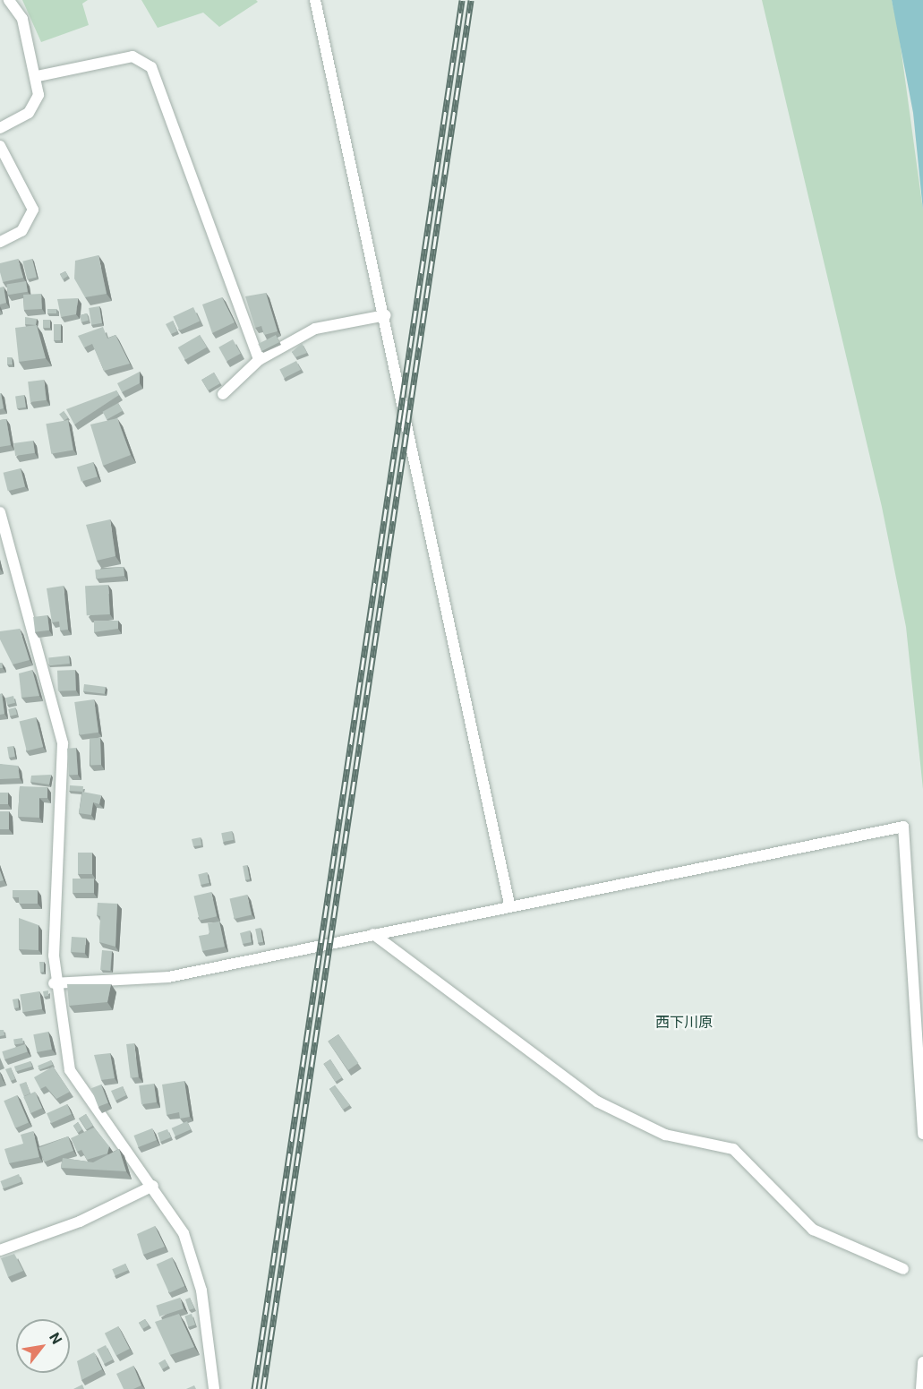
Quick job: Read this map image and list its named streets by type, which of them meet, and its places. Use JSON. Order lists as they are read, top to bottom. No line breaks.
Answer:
{"districts":["西下川原"],"north":"top right"}
